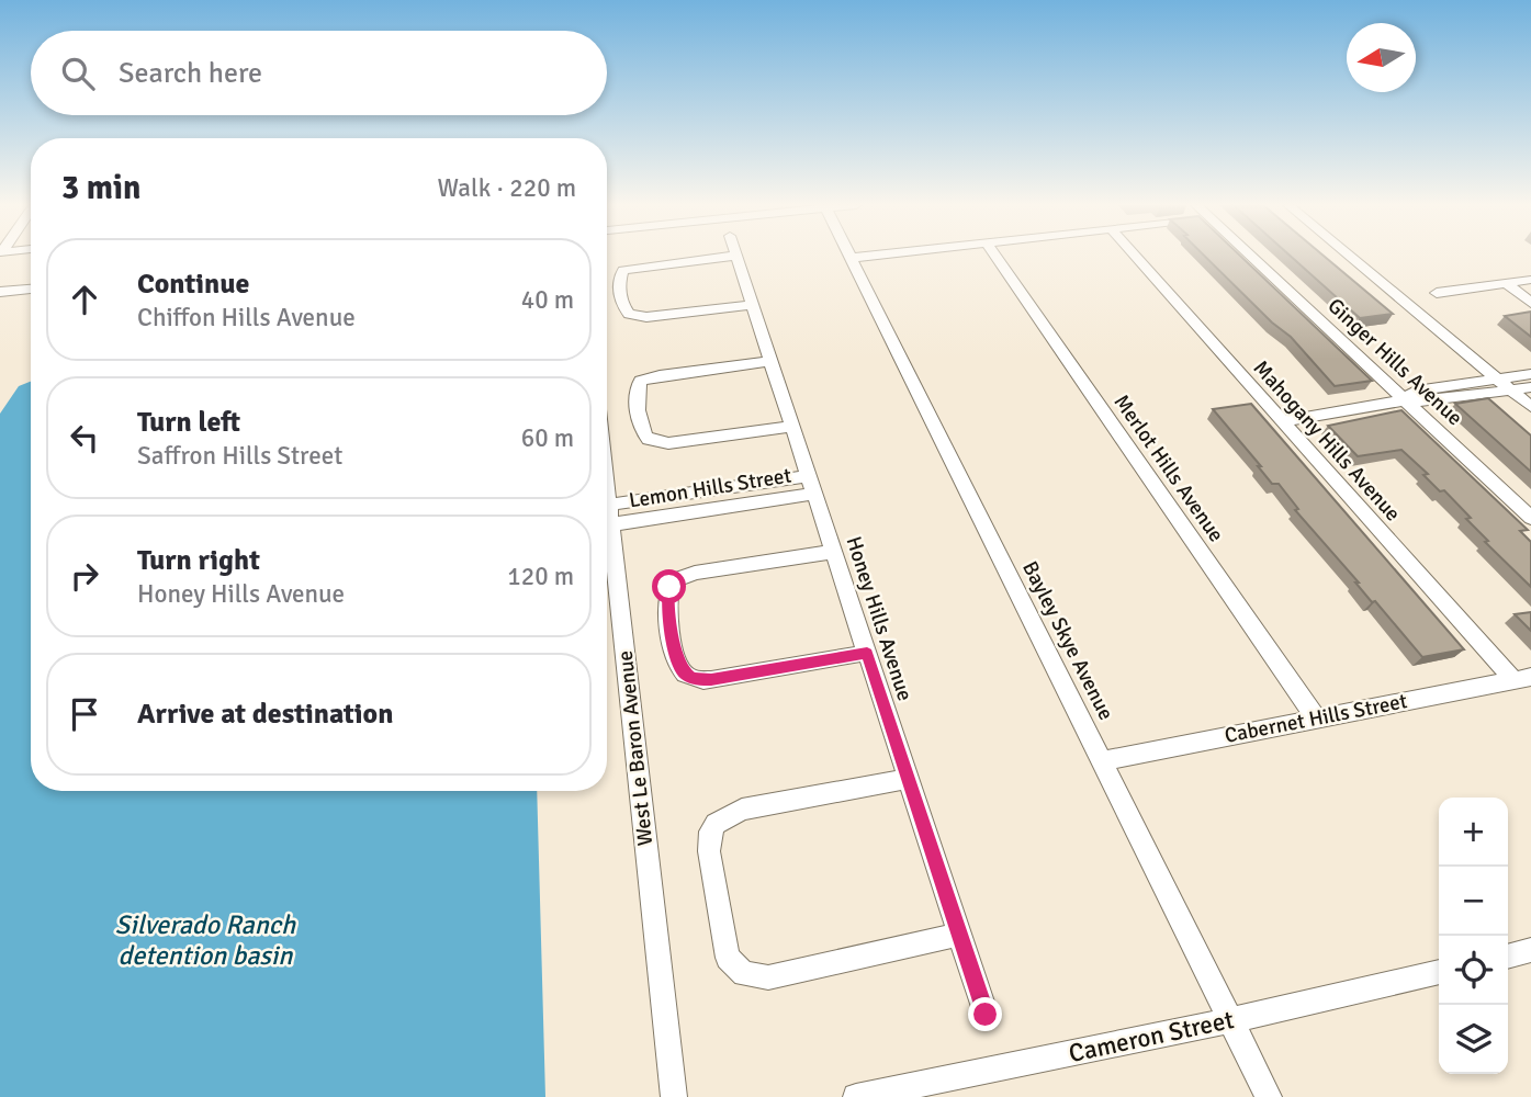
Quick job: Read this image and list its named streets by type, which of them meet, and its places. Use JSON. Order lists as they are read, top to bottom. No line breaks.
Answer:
{"streets":{"street":["Ginger Hills Avenue","Mahogany Hills Avenue","Merlot Hills Avenue","Lemon Hills Street","Honey Hills Avenue","Bayley Skye Avenue","Cabernet Hills Street","West Le Baron Avenue","Cameron Street"]},"crossings":[["Mahogany Hills Avenue","Cabernet Hills Street"],["Merlot Hills Avenue","Cabernet Hills Street"],["Lemon Hills Street","Honey Hills Avenue"],["Lemon Hills Street","West Le Baron Avenue"],["Bayley Skye Avenue","Cabernet Hills Street"],["Bayley Skye Avenue","Cameron Street"]],"water":["Silverado Ranch detention basin"],"north":"left","page":{"search":"Search here","heading":["3 min","Walk · 220 m"],"list":[["Continue","Chiffon Hills Avenue","40 m"],["Turn left","Saffron Hills Street","60 m"],["Turn right","Honey Hills Avenue","120 m"],"Arrive at destination"],"map_buttons":["+","−"]}}
